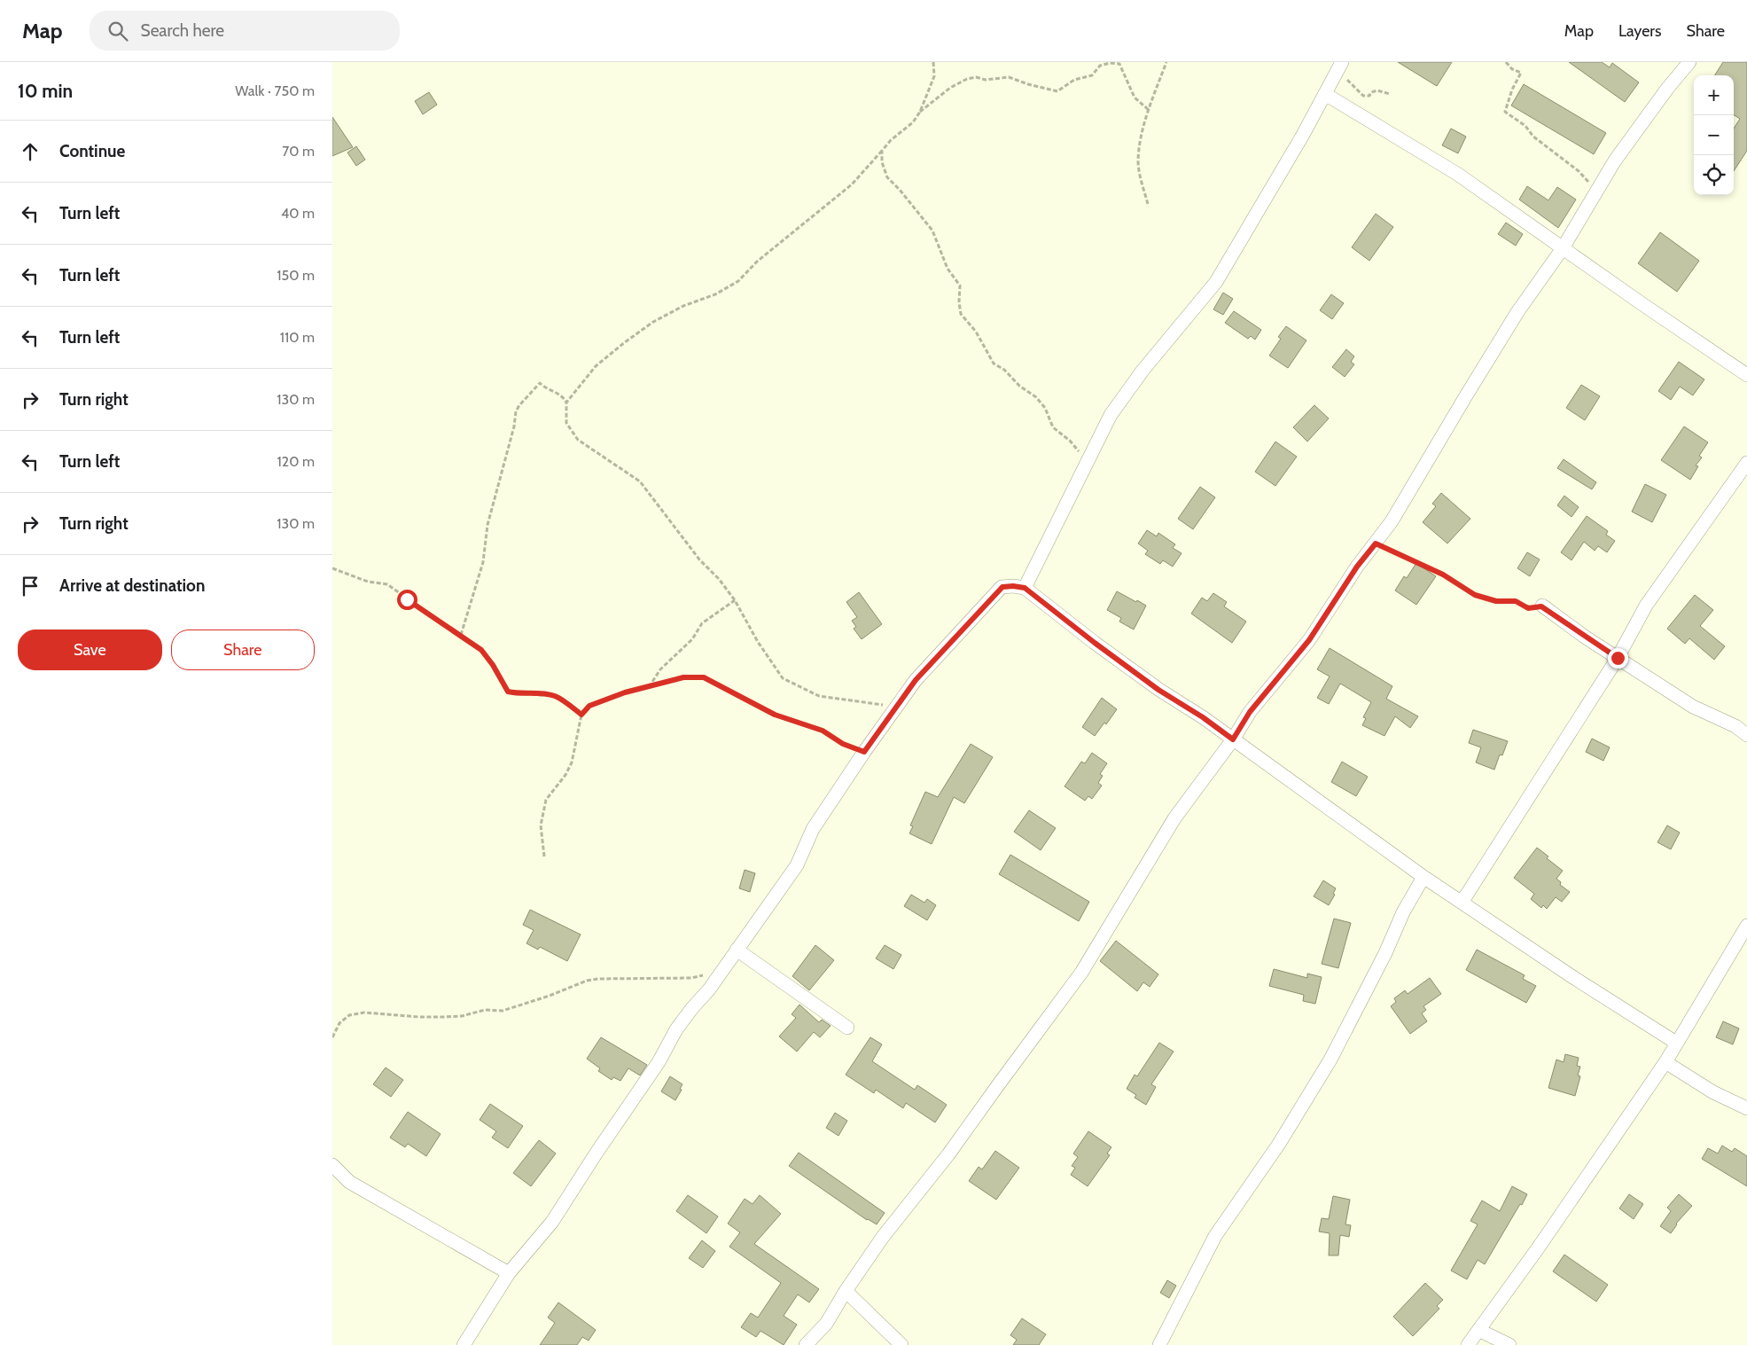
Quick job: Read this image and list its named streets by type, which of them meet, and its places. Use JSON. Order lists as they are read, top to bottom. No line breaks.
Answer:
{"page":{"header":"Map","search":"Search here","nav":["Map","Layers","Share"],"heading":["10 min","Walk · 750 m"],"map_buttons":["+","−"],"list":[["Continue","70 m"],["Turn left","40 m"],["Turn left","150 m"],["Turn left","110 m"],["Turn right","130 m"],["Turn left","120 m"],["Turn right","130 m"],"Arrive at destination"],"buttons":["Save","Share"]}}
